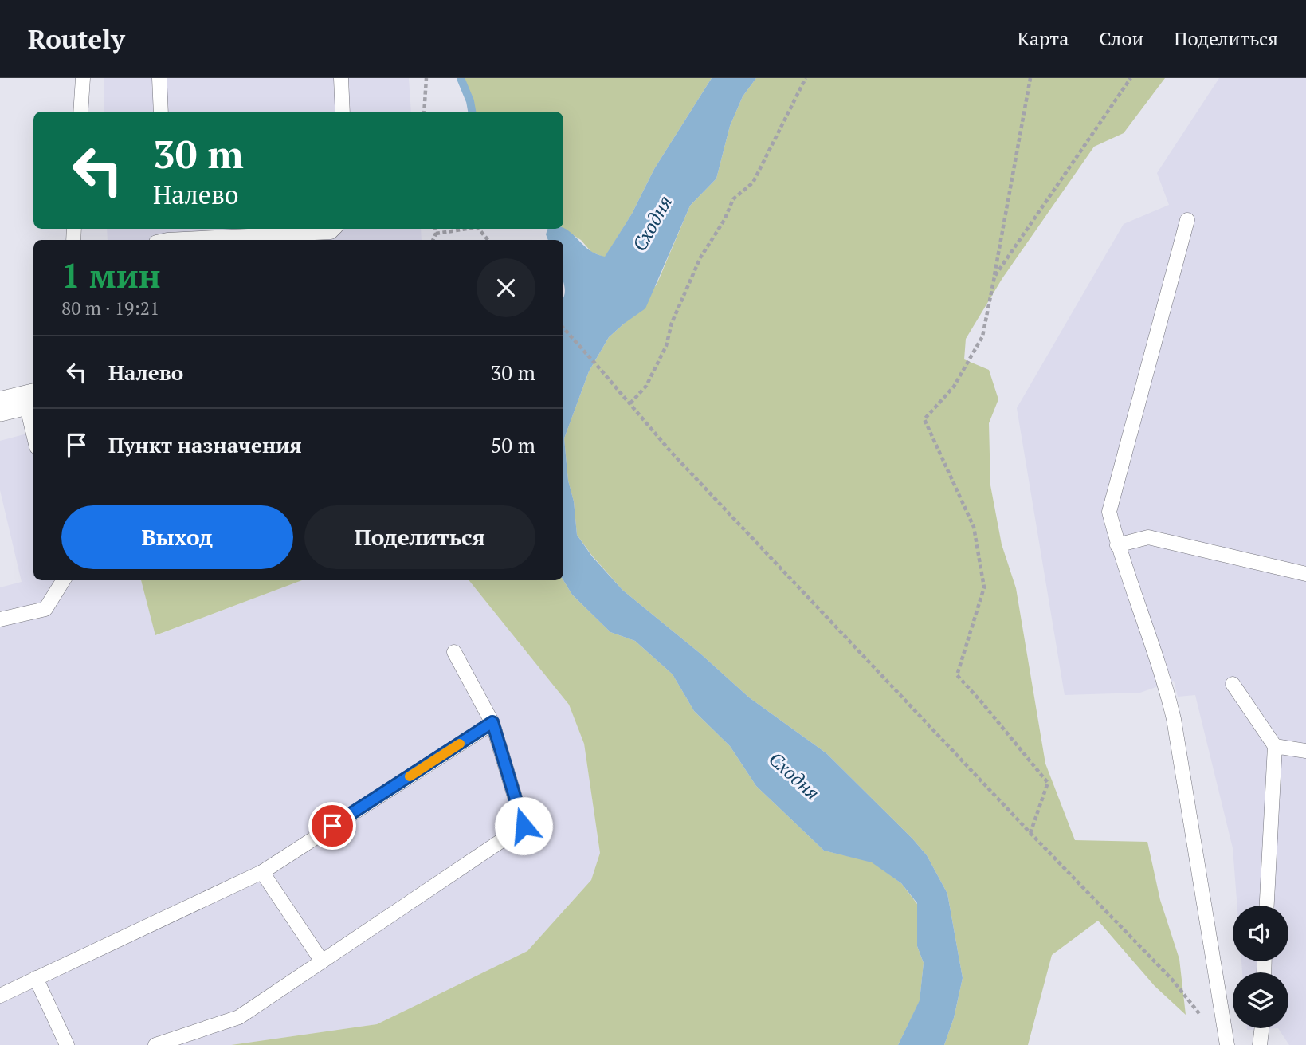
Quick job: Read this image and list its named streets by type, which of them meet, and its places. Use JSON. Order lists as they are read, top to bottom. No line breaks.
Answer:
{"water":["Сходня"],"page":{"header":"Routely","nav":["Карта","Слои","Поделиться"],"turn":["30 m","Налево"],"heading":["1 мин","80 m · 19:21"],"list":[{"name":"Налево","value":"30 m"},{"name":"Пункт назначения","value":"50 m"}],"buttons":["Выход","Поделиться"]}}
